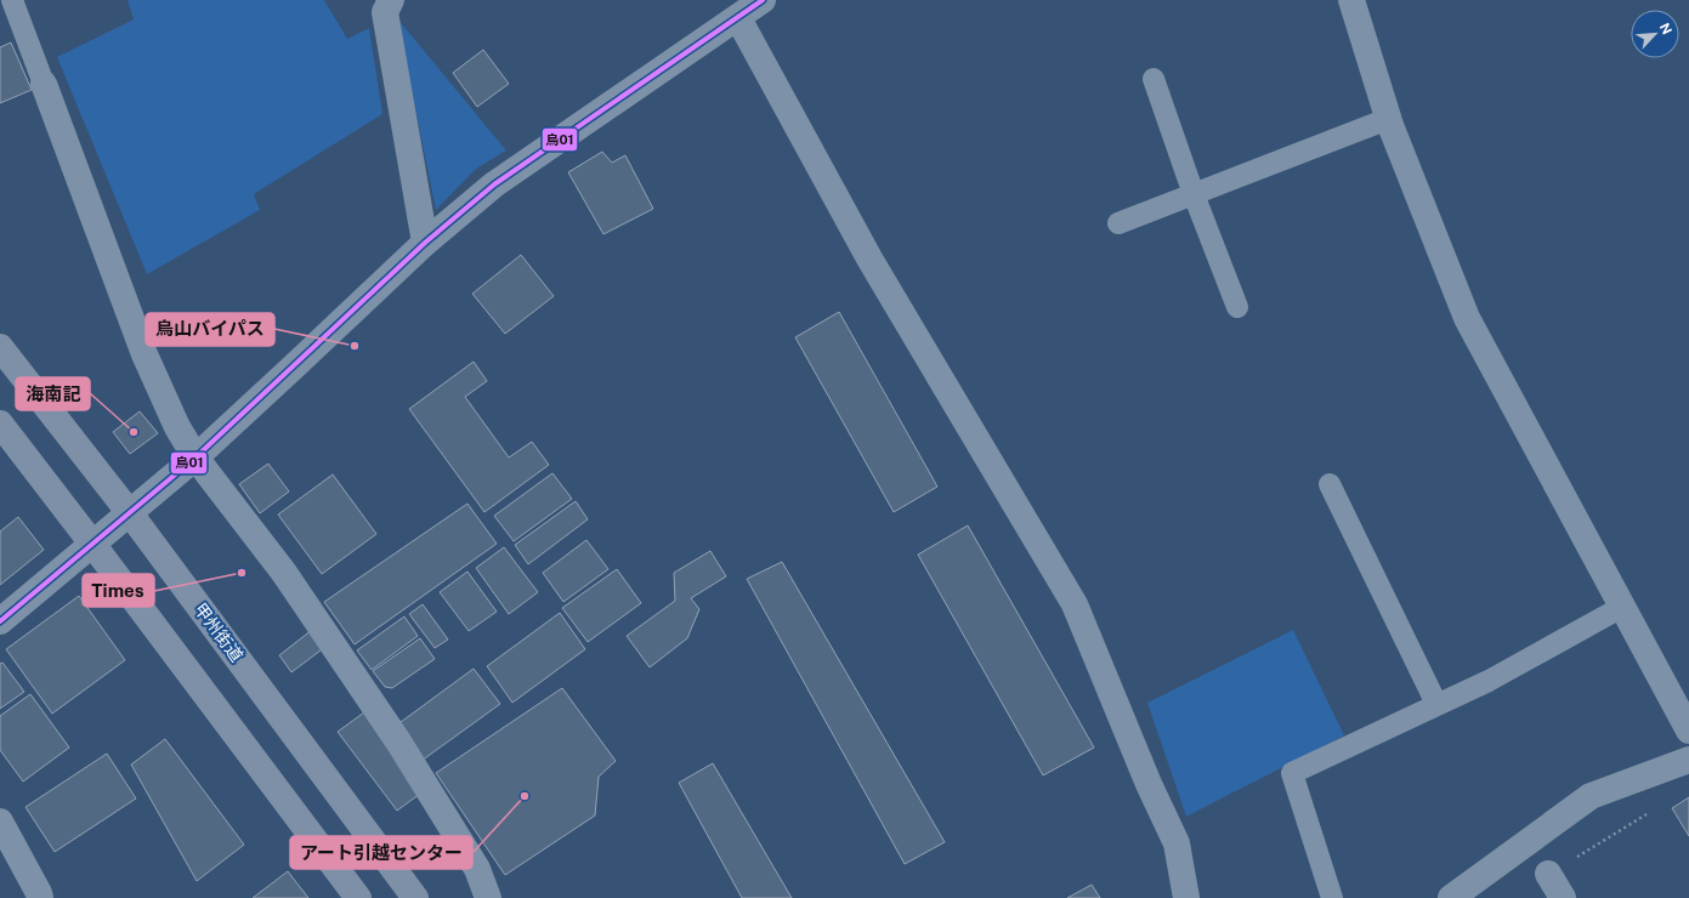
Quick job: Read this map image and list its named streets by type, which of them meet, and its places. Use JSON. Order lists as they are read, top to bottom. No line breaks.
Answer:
{"streets":{"highway":["甲州街道"]},"places":["烏山バイパス","海南記","Times","アート引越センター"],"lines":["transit line 烏01"],"north":"top right"}
